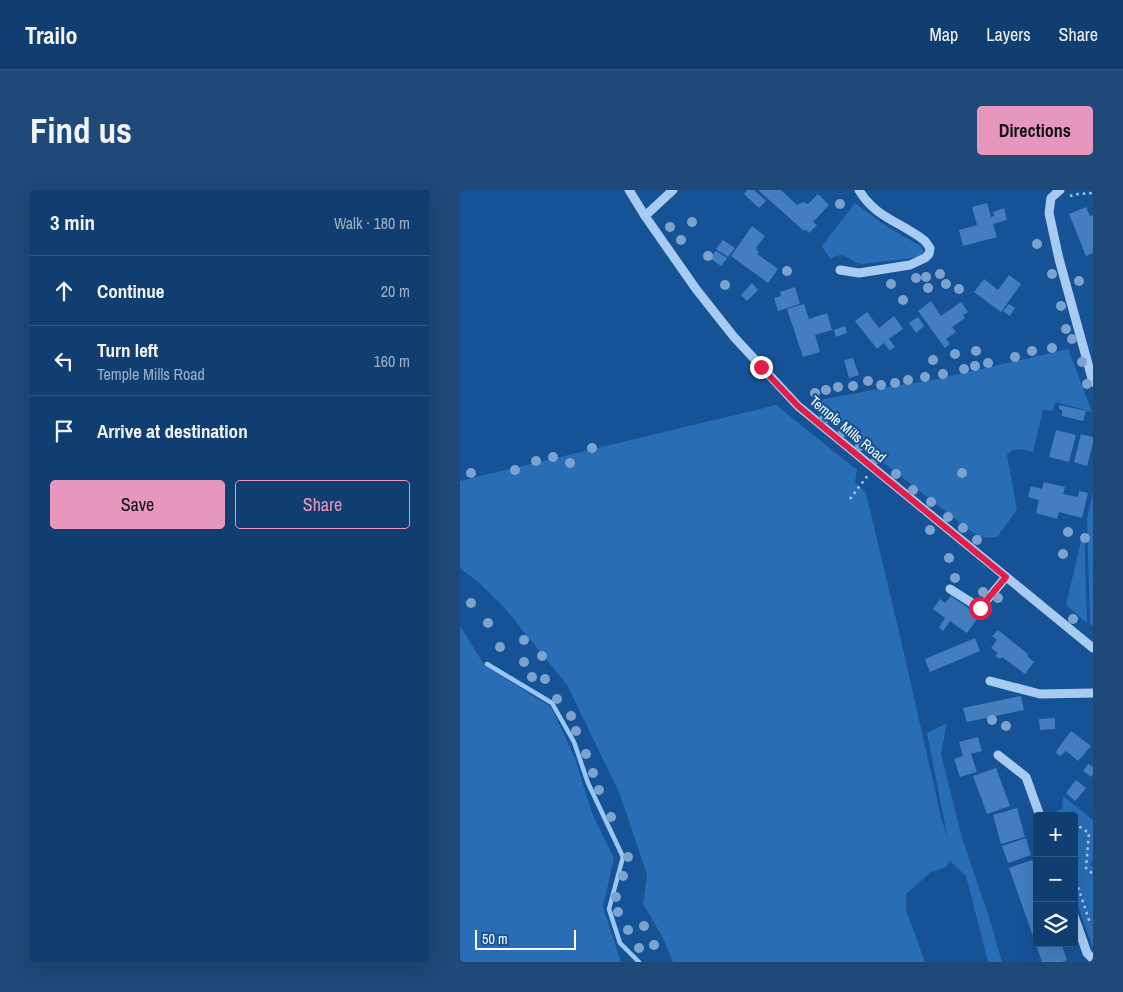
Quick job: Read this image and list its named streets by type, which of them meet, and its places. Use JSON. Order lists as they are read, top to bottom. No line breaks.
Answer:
{"streets":{"street":["Temple Mills Road"]},"scale_bar":"50 m","page":{"header":"Trailo","nav":["Map","Layers","Share"],"buttons":["Directions",["Save","Share"]],"title":"Find us","heading":["3 min","Walk · 180 m"],"list":[["Continue","20 m"],["Turn left","Temple Mills Road","160 m"],"Arrive at destination"],"map_buttons":["+","−"],"scale":"50 m"}}
